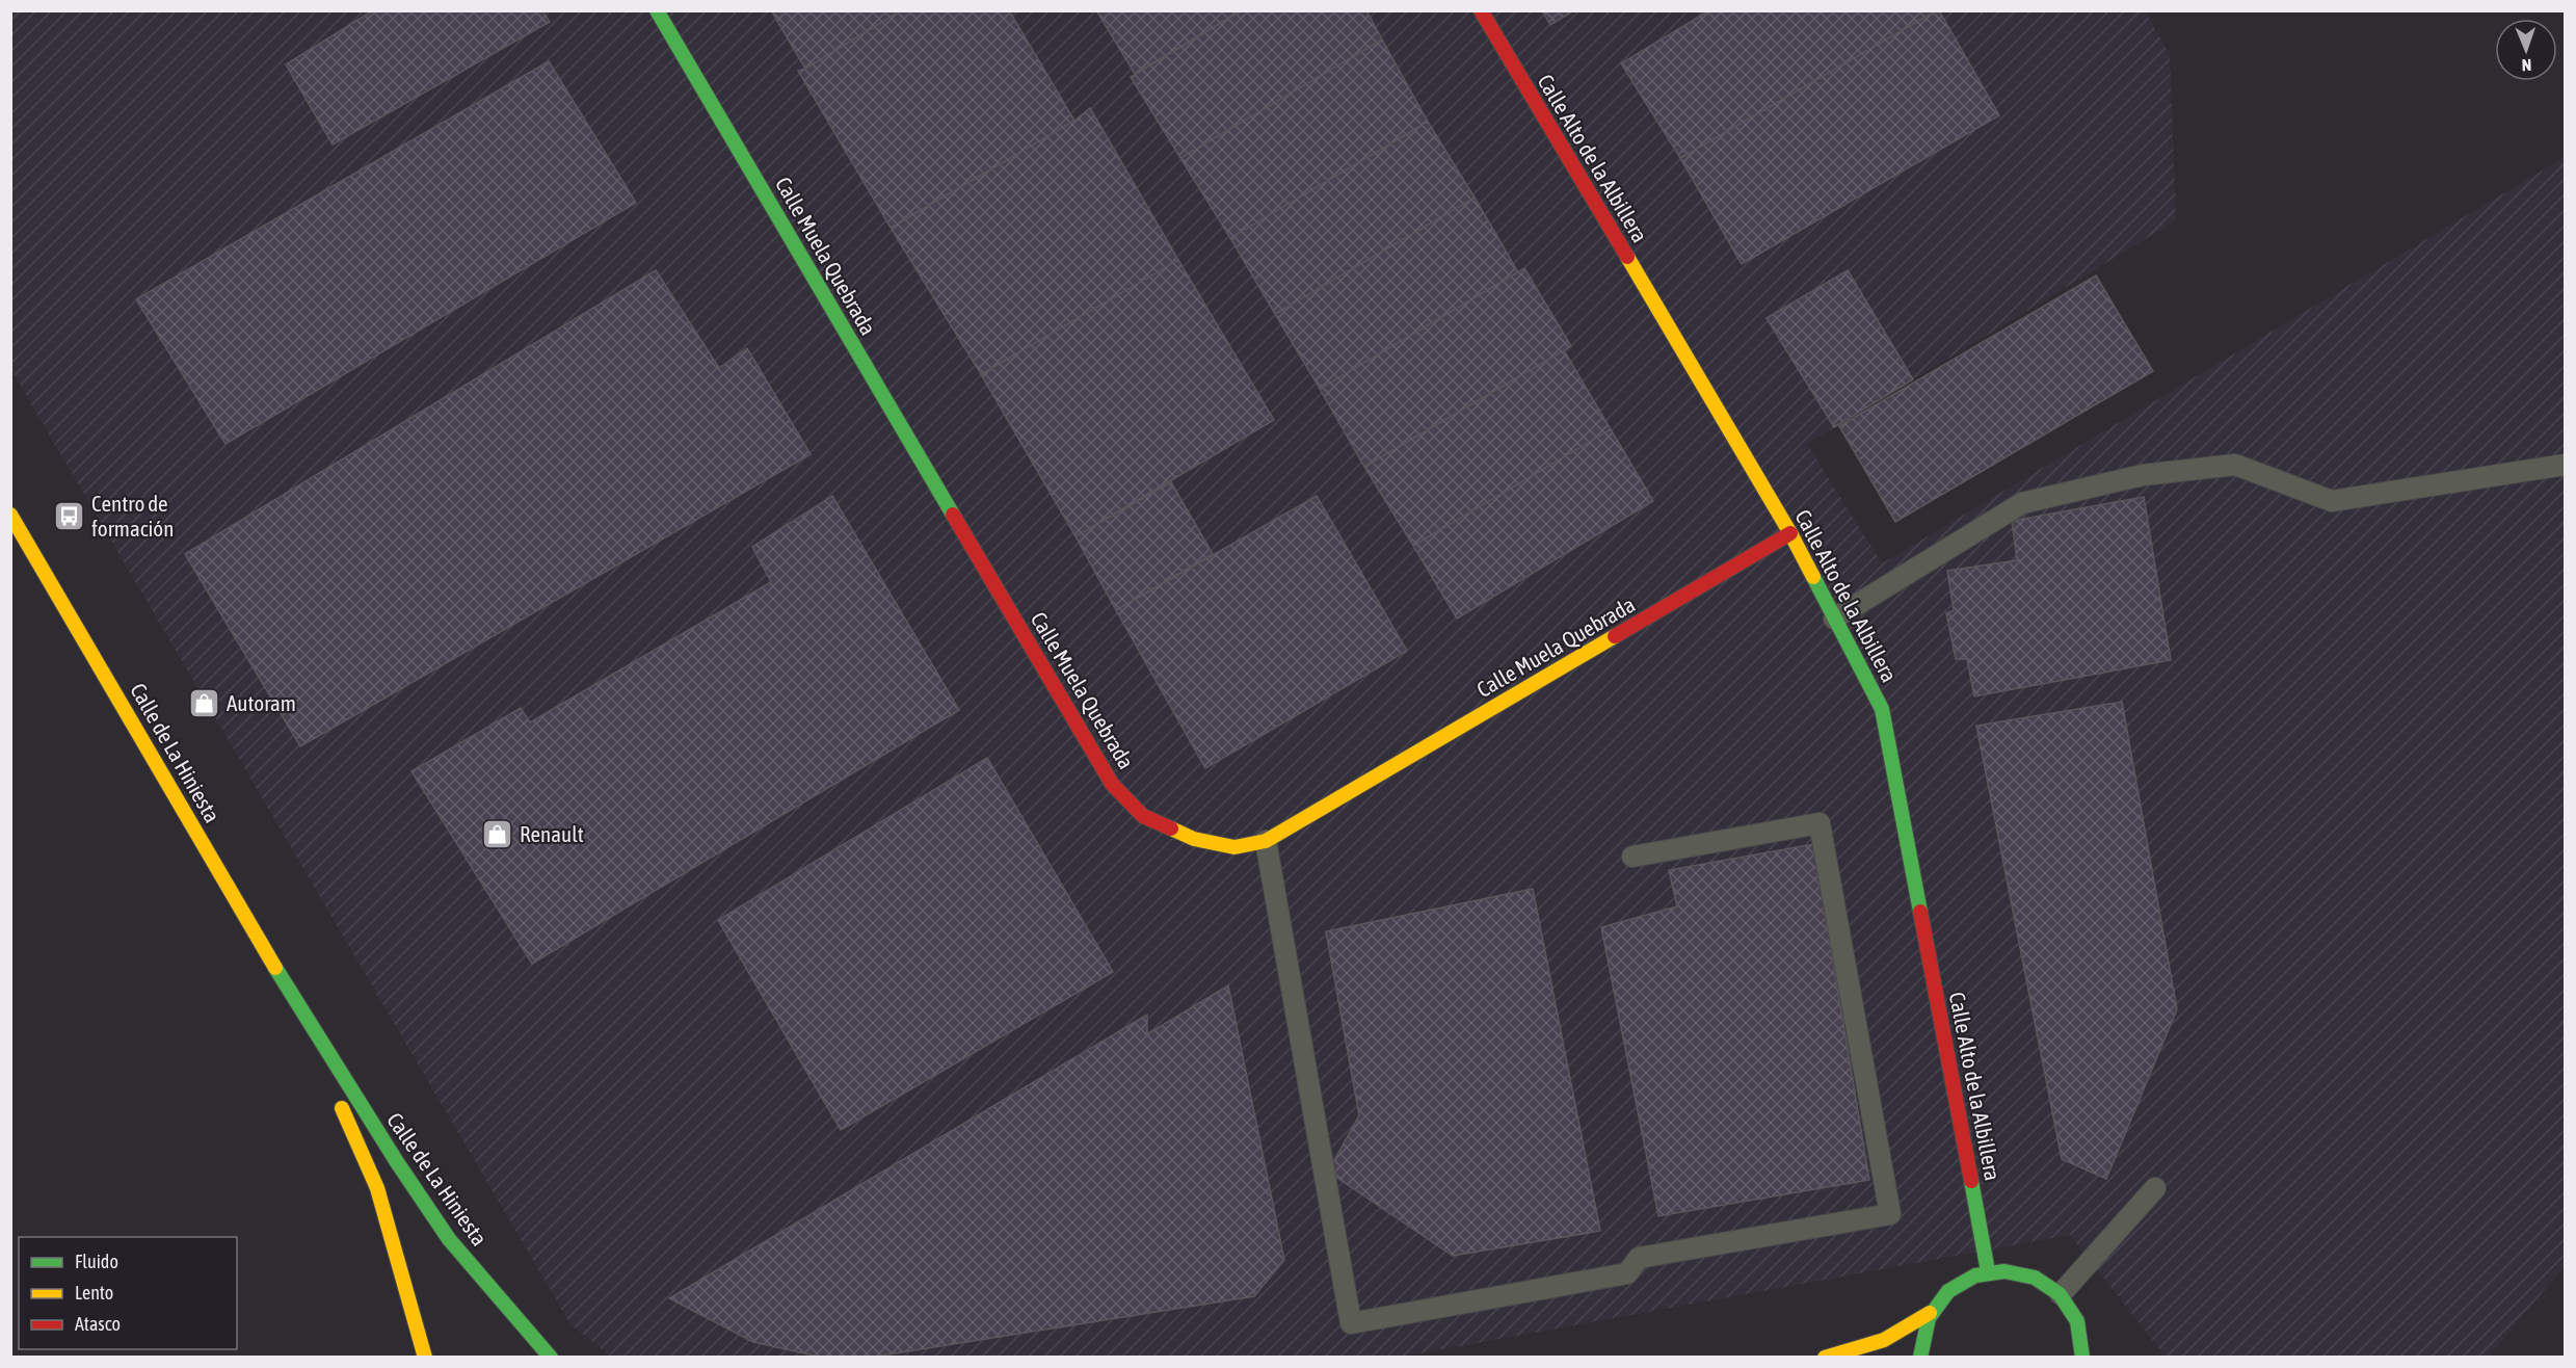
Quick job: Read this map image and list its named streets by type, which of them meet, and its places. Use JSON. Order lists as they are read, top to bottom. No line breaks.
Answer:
{"streets":{"street":["Calle Alto de la Albillera","Calle Muela Quebrada","Calle de La Hiniesta"]},"crossings":[["Calle Alto de la Albillera","Calle Muela Quebrada"]],"places":{"bus stop":["Centro de formación"],"shop":["Autoram","Renault"]},"legend":["Fluido","Lento","Atasco"],"north":"bottom"}
